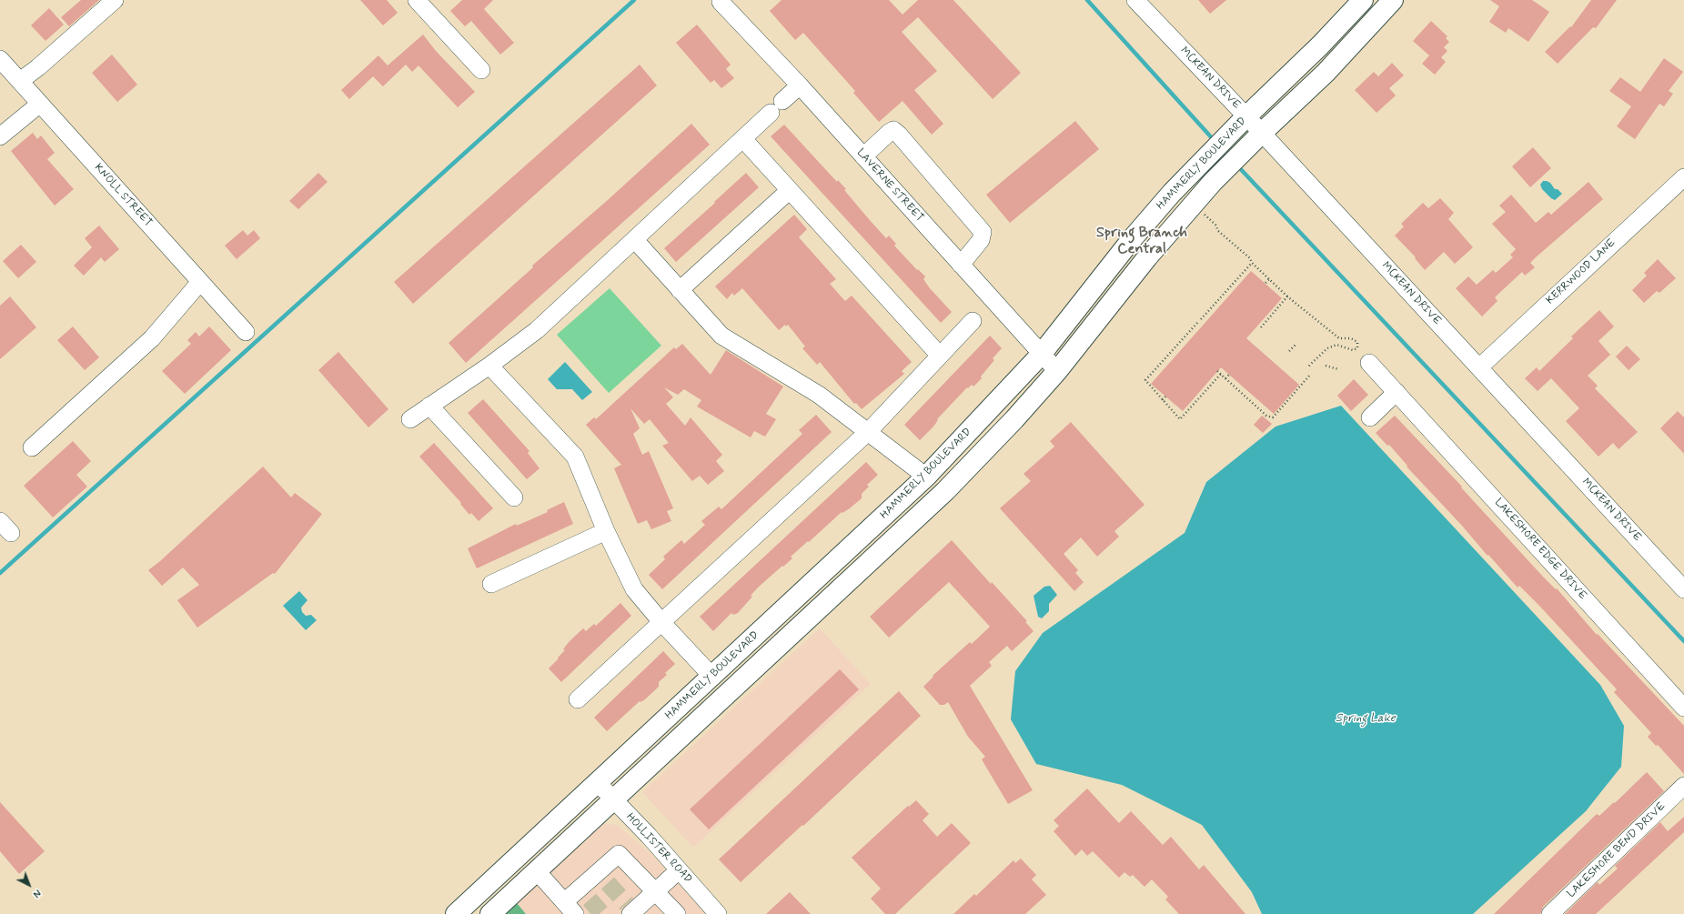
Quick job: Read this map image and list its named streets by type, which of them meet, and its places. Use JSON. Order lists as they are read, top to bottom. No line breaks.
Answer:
{"streets":{"main road":["HAMMERLY BOULEVARD"],"street":["MCKEAN DRIVE","LAVERNE STREET","KNOLL STREET","KERRWOOD LANE","LAKESHORE EDGE DRIVE","HOLLISTER ROAD","LAKESHORE BEND DRIVE"]},"crossings":[["MCKEAN DRIVE","HAMMERLY BOULEVARD"],["MCKEAN DRIVE","KERRWOOD LANE"],["HAMMERLY BOULEVARD","LAVERNE STREET"],["HAMMERLY BOULEVARD","HOLLISTER ROAD"]],"districts":["Spring Branch Central"],"water":["Spring Lake"],"north":"bottom right"}
